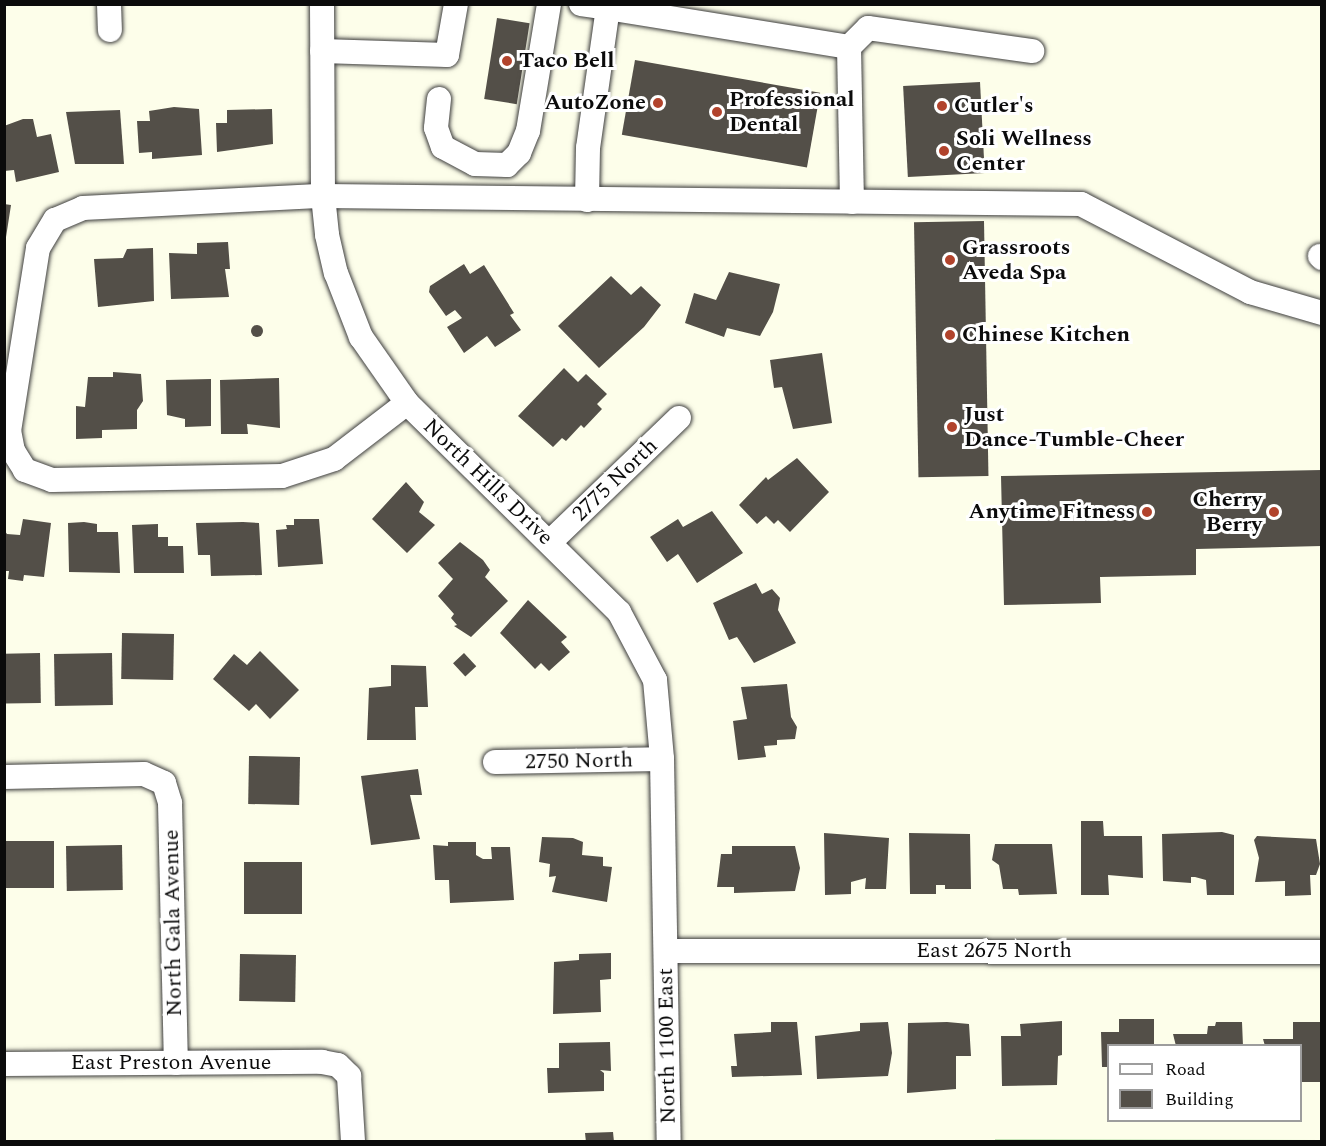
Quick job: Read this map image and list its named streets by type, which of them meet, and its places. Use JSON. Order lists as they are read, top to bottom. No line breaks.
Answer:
{"streets":{"street":["2775 North","North Hills Drive","2750 North","North Gala Avenue","East 2675 North","North 1100 East","East Preston Avenue"]},"crossings":[["2775 North","North Hills Drive"],["North Hills Drive","2750 North"],["North Hills Drive","East 2675 North"],["North Hills Drive","North 1100 East"],["North Gala Avenue","East Preston Avenue"],["East 2675 North","North 1100 East"]],"places":["Taco Bell","AutoZone","Cutler's","Professional Dental","Soli Wellness Center","Grassroots Aveda Spa","Chinese Kitchen","Just Dance-Tumble-Cheer","Anytime Fitness","Cherry Berry"],"legend":["Road","Building"]}
